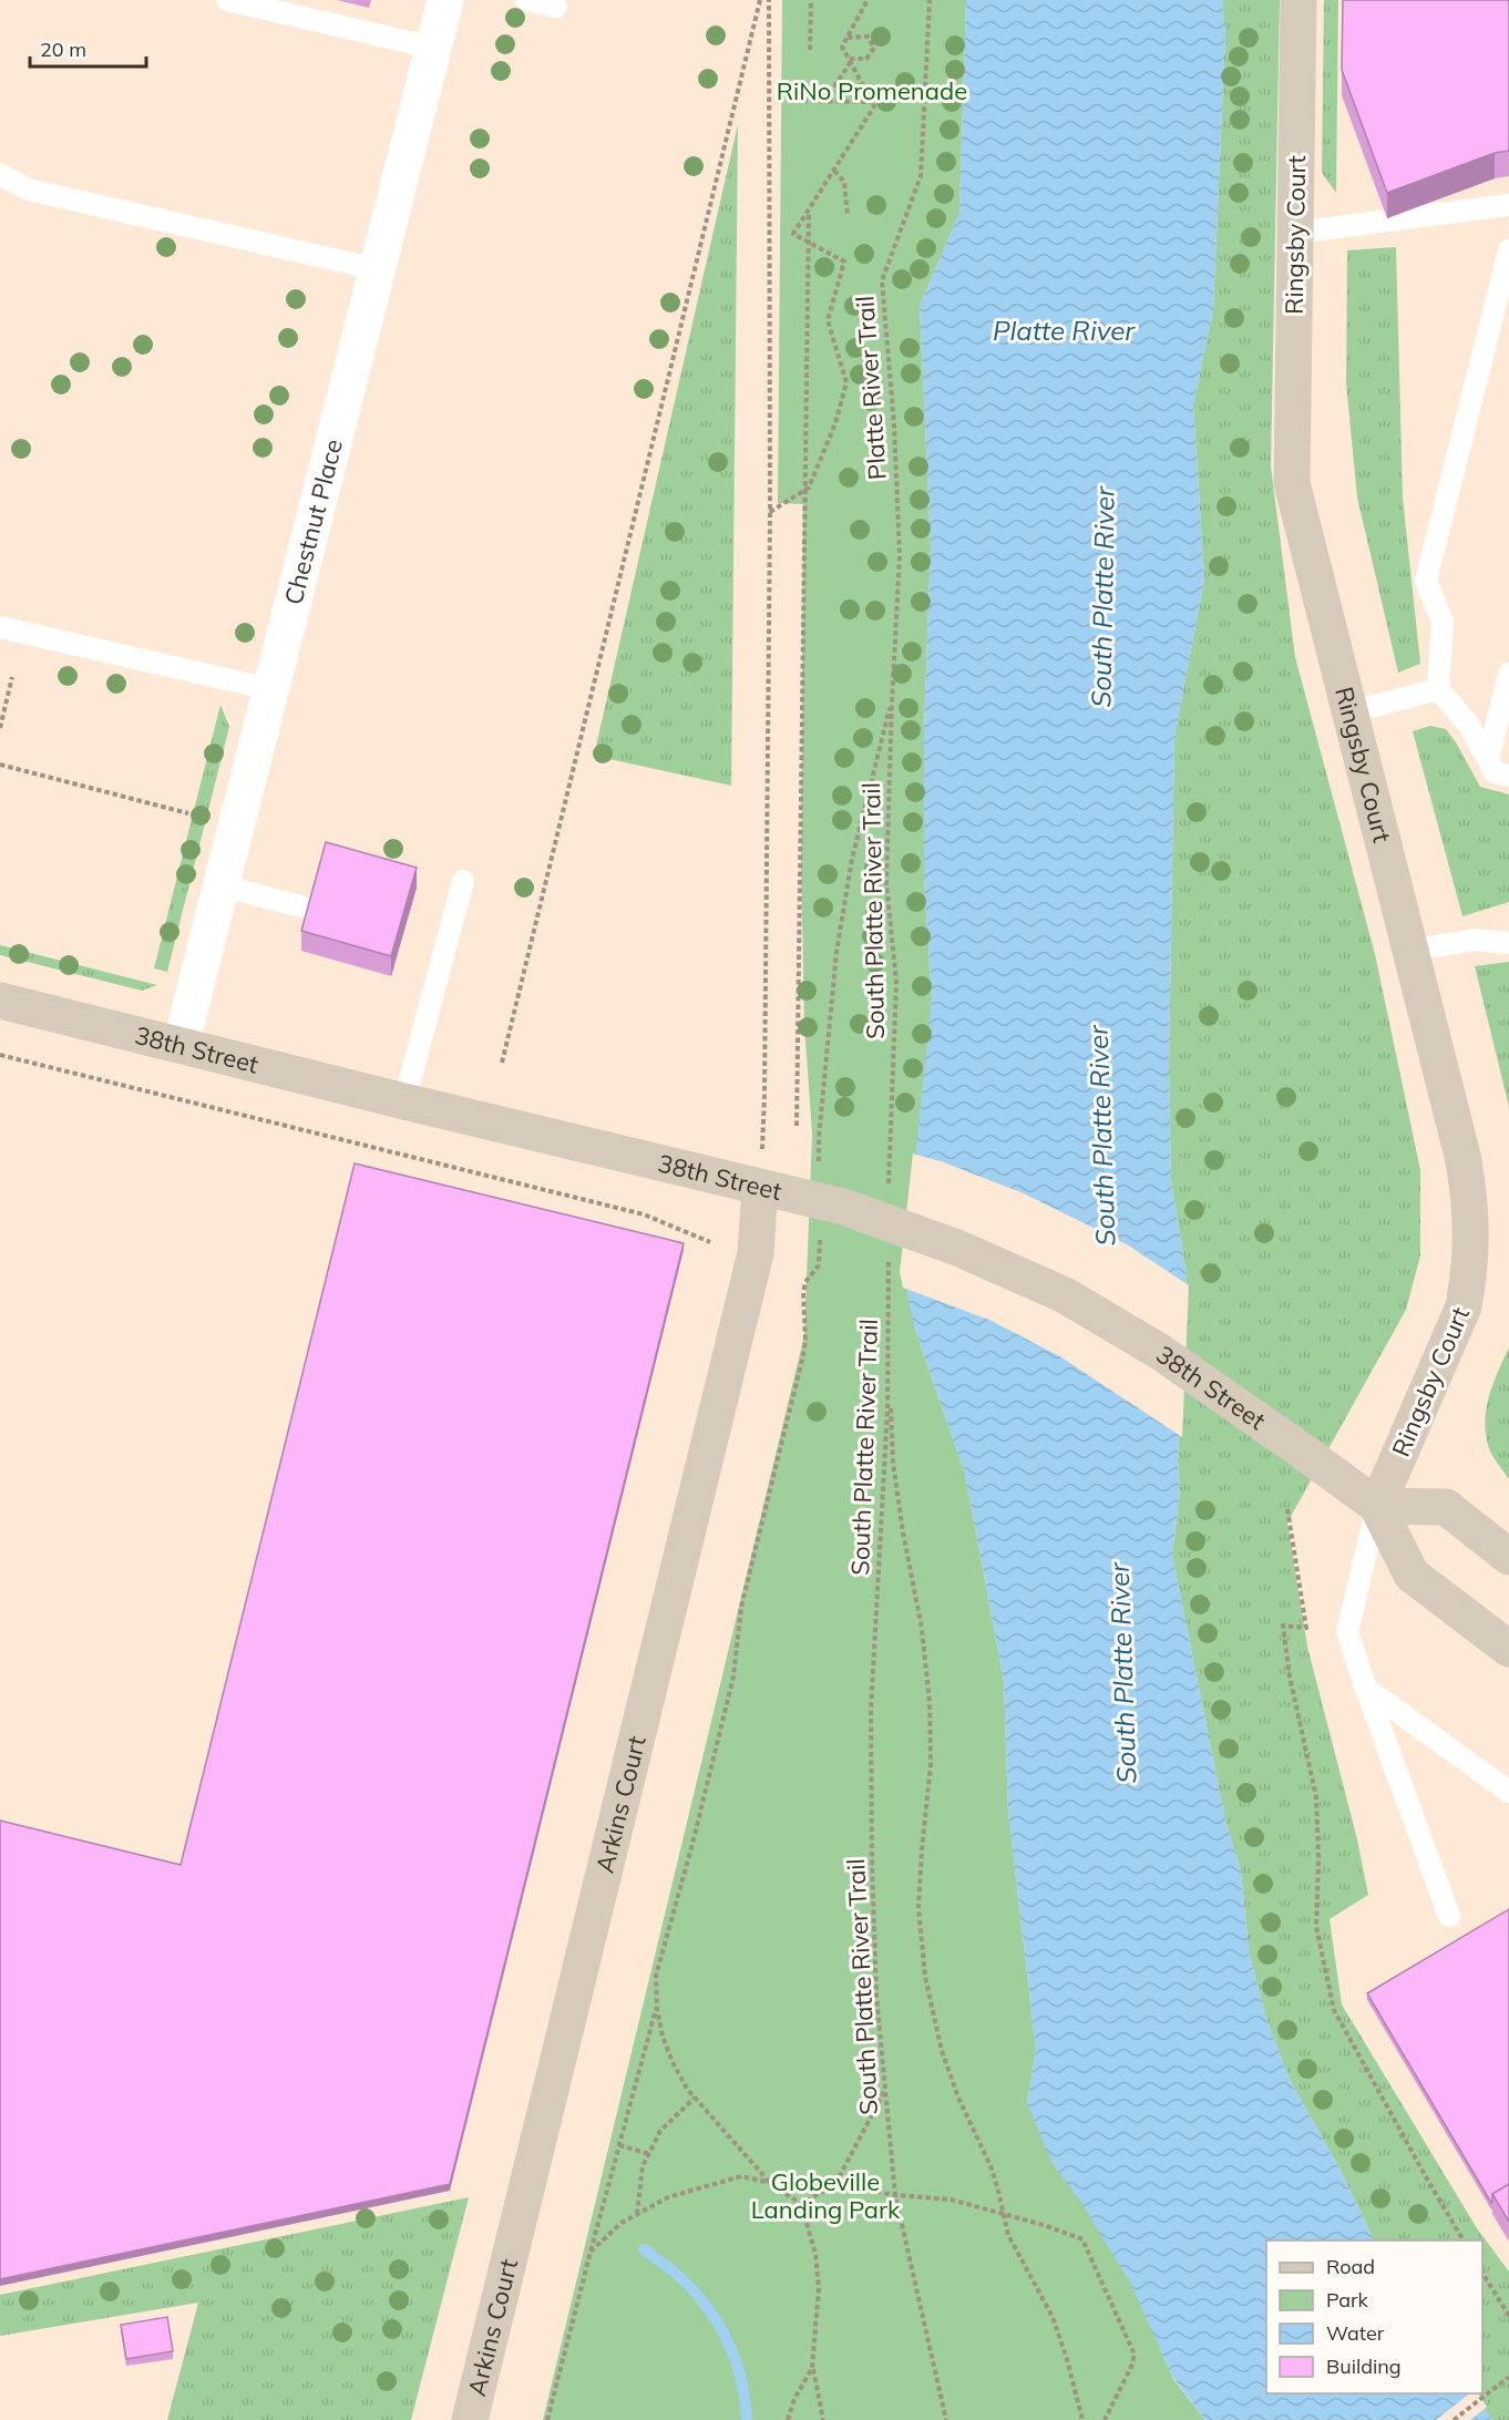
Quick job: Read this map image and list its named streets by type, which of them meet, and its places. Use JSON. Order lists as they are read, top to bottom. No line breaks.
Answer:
{"streets":{"street":["Ringsby Court","Chestnut Place","38th Street","Arkins Court"],"path":["Platte River Trail","South Platte River Trail"]},"crossings":[["Ringsby Court","38th Street"],["Platte River Trail","South Platte River Trail"],["Chestnut Place","38th Street"],["38th Street","Arkins Court"]],"water":["Platte River","South Platte River"],"parks":["RiNo Promenade","Globeville Landing Park"],"legend":["Road","Park","Water","Building"],"scale_bar":"20 m"}
